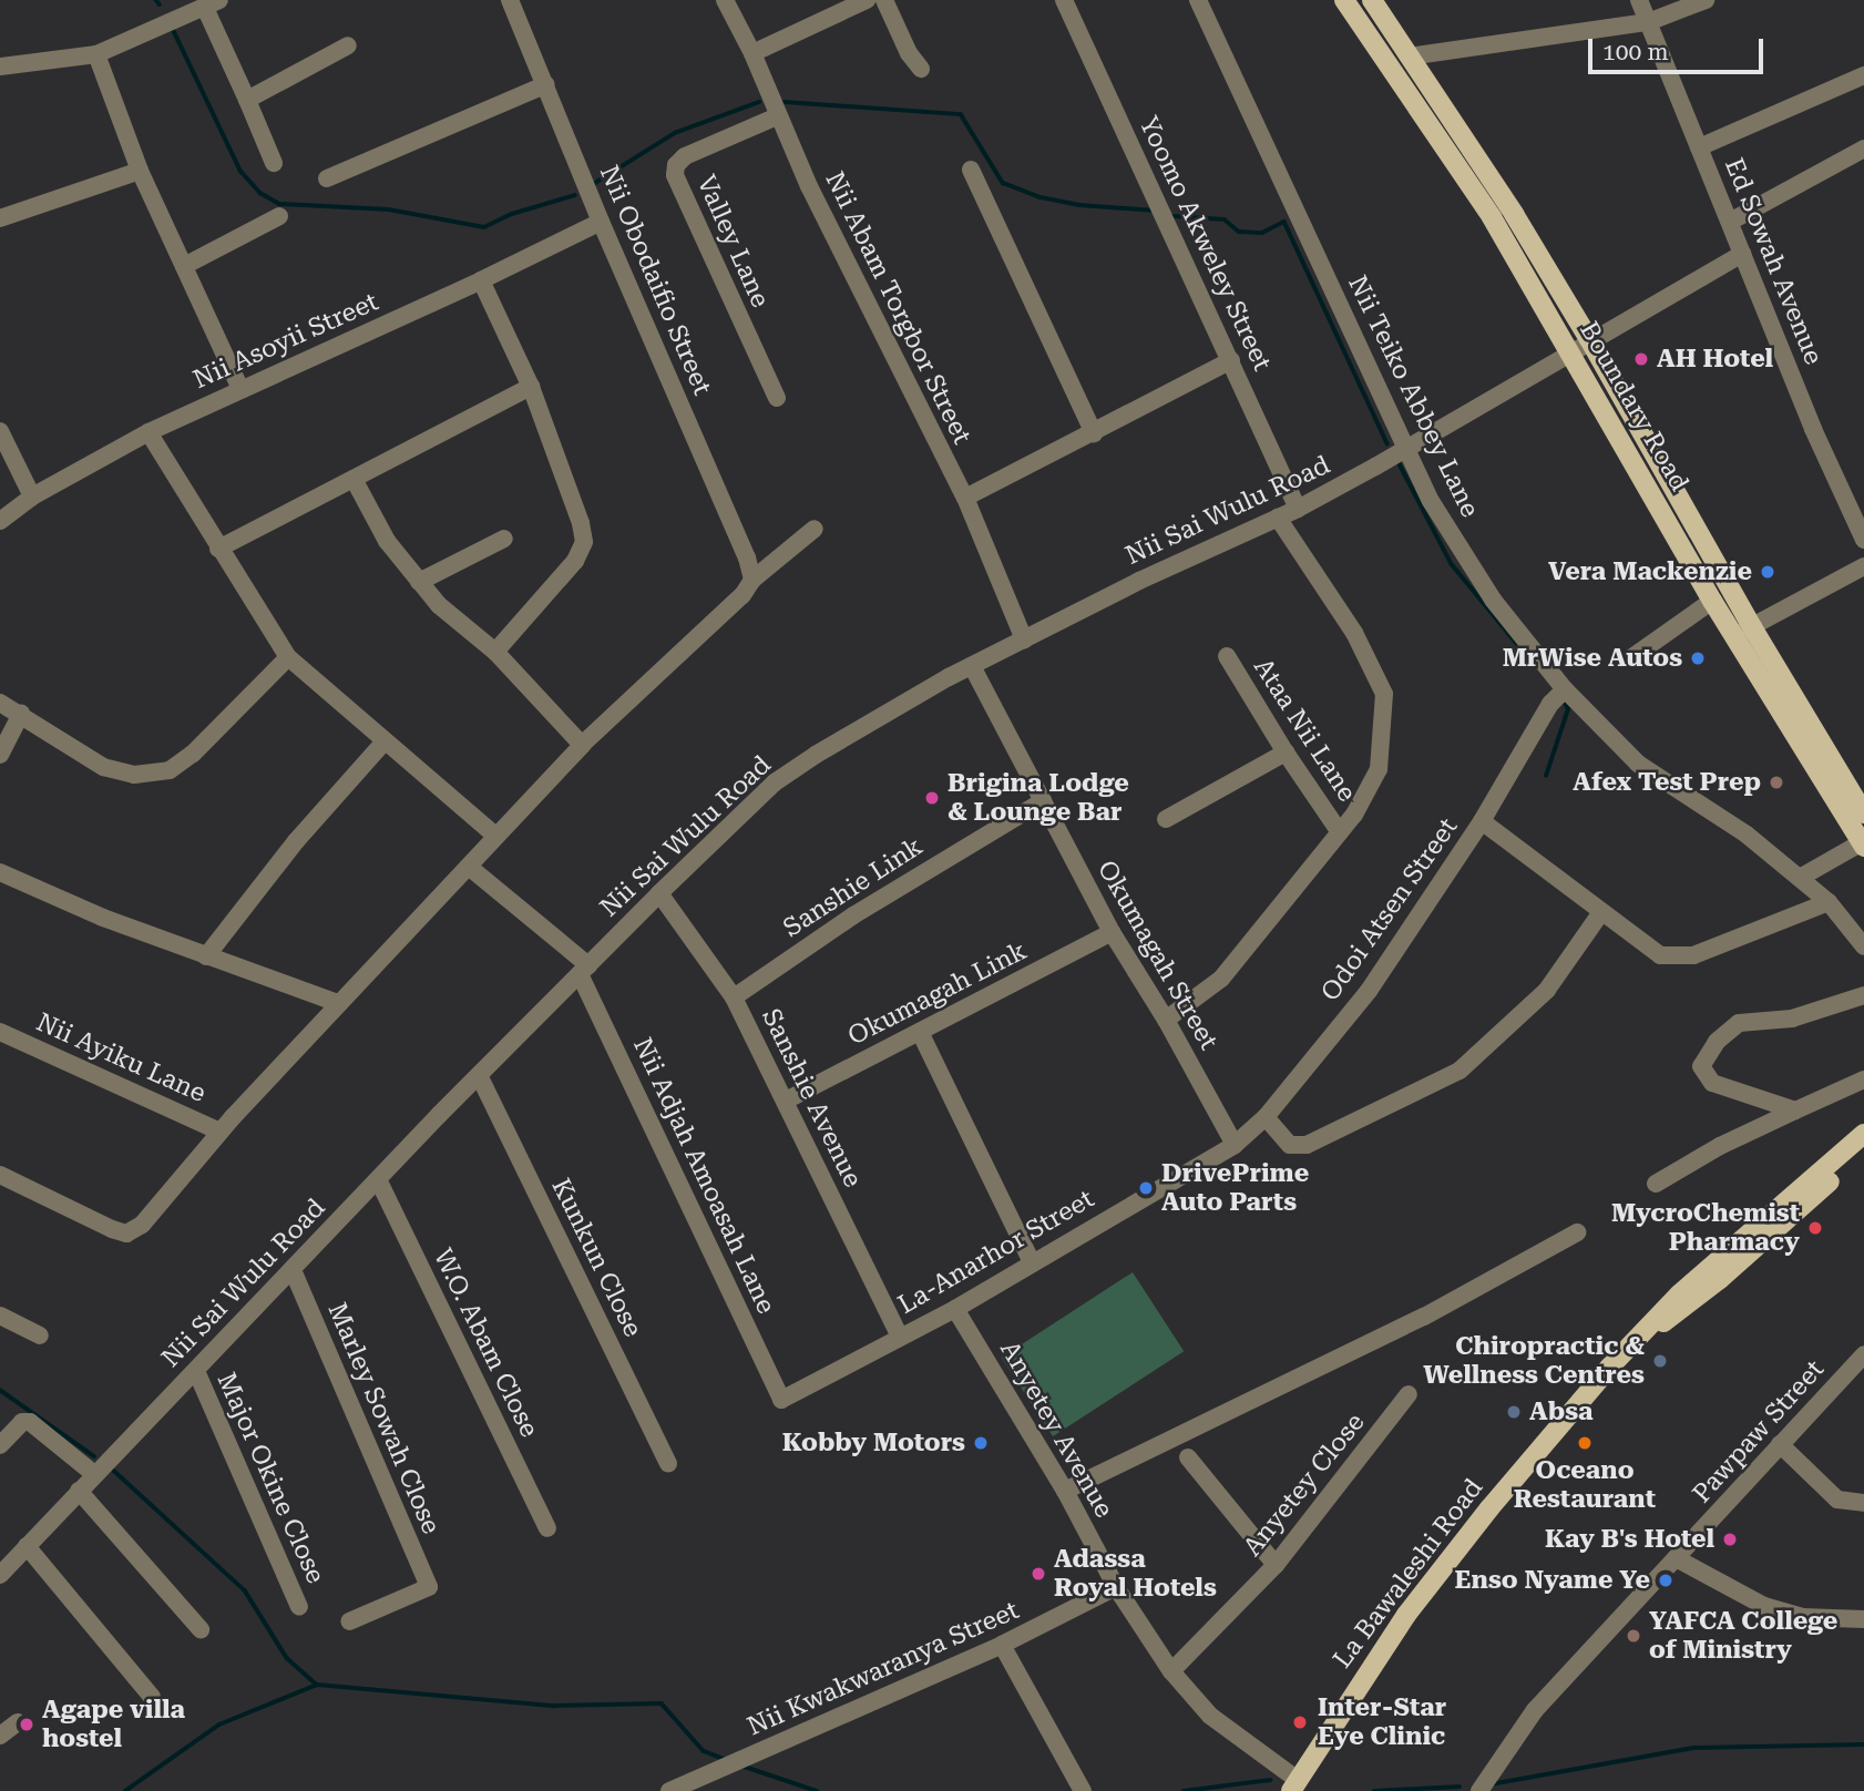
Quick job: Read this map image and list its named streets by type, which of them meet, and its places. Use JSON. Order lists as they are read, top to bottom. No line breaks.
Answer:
{"streets":{"main road":["Boundary Road","La Bawaleshi Road"],"street":["Valley Lane","Yoomo Akweley Street","Ed Sowah Avenue","Nii Obodaifio Street","Nii Abam Torgbor Street","Nii Asoyii Street","Nii Teiko Abbey Lane","Nii Sai Wulu Road","Ataa Nii Lane","Sanshie Link","Odoi Atsen Street","Okumagah Street","Okumagah Link","Nii Ayiku Lane","Sanshie Avenue","Nii Adjah Amoasah Lane","La-Anarhor Street","Kunkun Close","W.O. Abam Close","Marley Sowah Close","Anyetey Avenue","Pawpaw Street","Major Okine Close","Anyetey Close","Nii Kwakwaranya Street"]},"crossings":[["Valley Lane","Nii Abam Torgbor Street"],["Yoomo Akweley Street","Nii Sai Wulu Road"],["Ed Sowah Avenue","Nii Sai Wulu Road"],["Nii Obodaifio Street","Nii Asoyii Street"],["Nii Abam Torgbor Street","Nii Sai Wulu Road"],["Nii Teiko Abbey Lane","Nii Sai Wulu Road"],["Nii Teiko Abbey Lane","Odoi Atsen Street"],["Boundary Road","Nii Sai Wulu Road"],["Nii Sai Wulu Road","Okumagah Street"],["Nii Sai Wulu Road","Sanshie Avenue"],["Nii Sai Wulu Road","Nii Adjah Amoasah Lane"],["Nii Sai Wulu Road","Kunkun Close"],["Nii Sai Wulu Road","W.O. Abam Close"],["Nii Sai Wulu Road","Marley Sowah Close"],["Nii Sai Wulu Road","Major Okine Close"],["Sanshie Link","Okumagah Street"],["Sanshie Link","Sanshie Avenue"],["Odoi Atsen Street","Okumagah Street"],["Odoi Atsen Street","La-Anarhor Street"],["Okumagah Street","Okumagah Link"],["Okumagah Street","La-Anarhor Street"],["Okumagah Link","Sanshie Avenue"],["Sanshie Avenue","La-Anarhor Street"],["Nii Adjah Amoasah Lane","La-Anarhor Street"],["La-Anarhor Street","Anyetey Avenue"],["Anyetey Avenue","Anyetey Close"],["Anyetey Avenue","La Bawaleshi Road"],["Anyetey Avenue","Nii Kwakwaranya Street"]],"places":["AH Hotel","Vera Mackenzie","MrWise Autos","Afex Test Prep","Brigina Lodge & Lounge Bar","DrivePrime Auto Parts","MycroChemist Pharmacy","Chiropractic & Wellness Centres","Absa","Kobby Motors","Oceano Restaurant","Kay B's Hotel","Adassa Royal Hotels","Enso Nyame Ye","YAFCA College of Ministry","Inter-Star Eye Clinic","Agape villa hostel"],"scale_bar":"100 m"}
